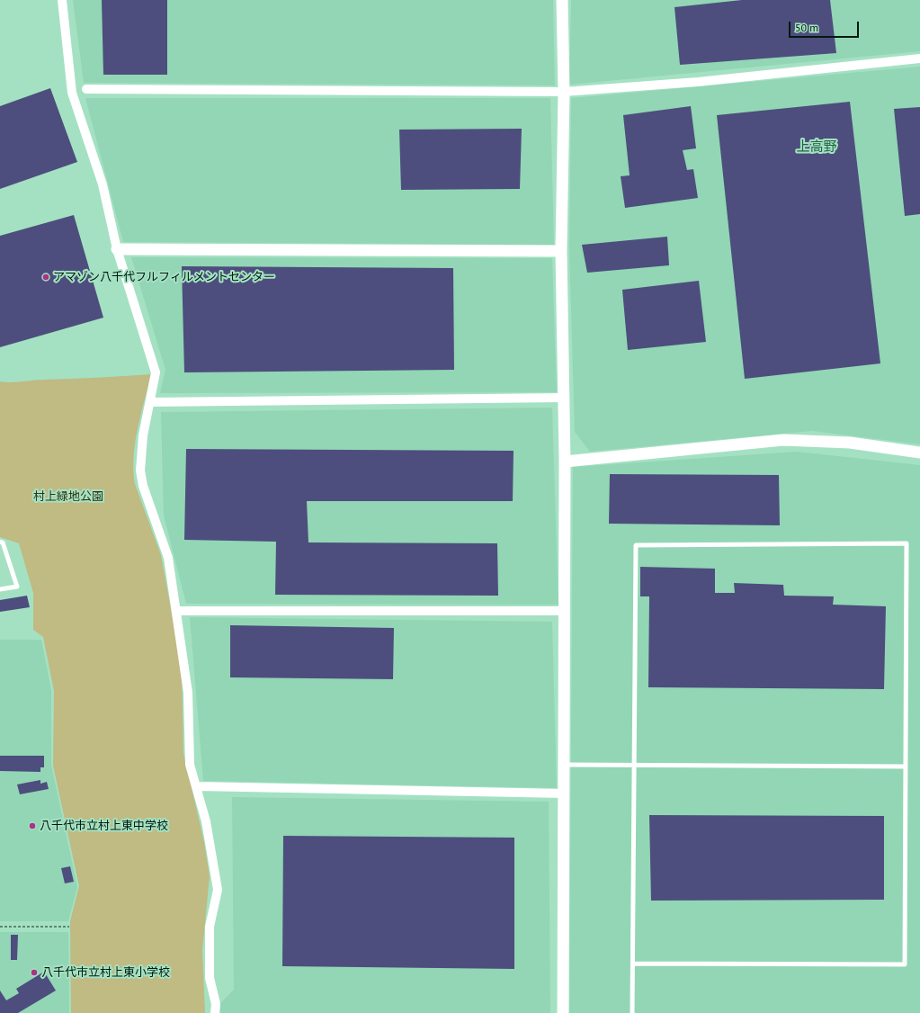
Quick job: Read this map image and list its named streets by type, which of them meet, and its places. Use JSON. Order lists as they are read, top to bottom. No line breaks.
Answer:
{"districts":["上高野"],"parks":["村上緑地公園"],"places":["アマゾン八千代フルフィルメントセンター","八千代市立村上東中学校","八千代市立村上東小学校"],"scale_bar":"50 m"}
